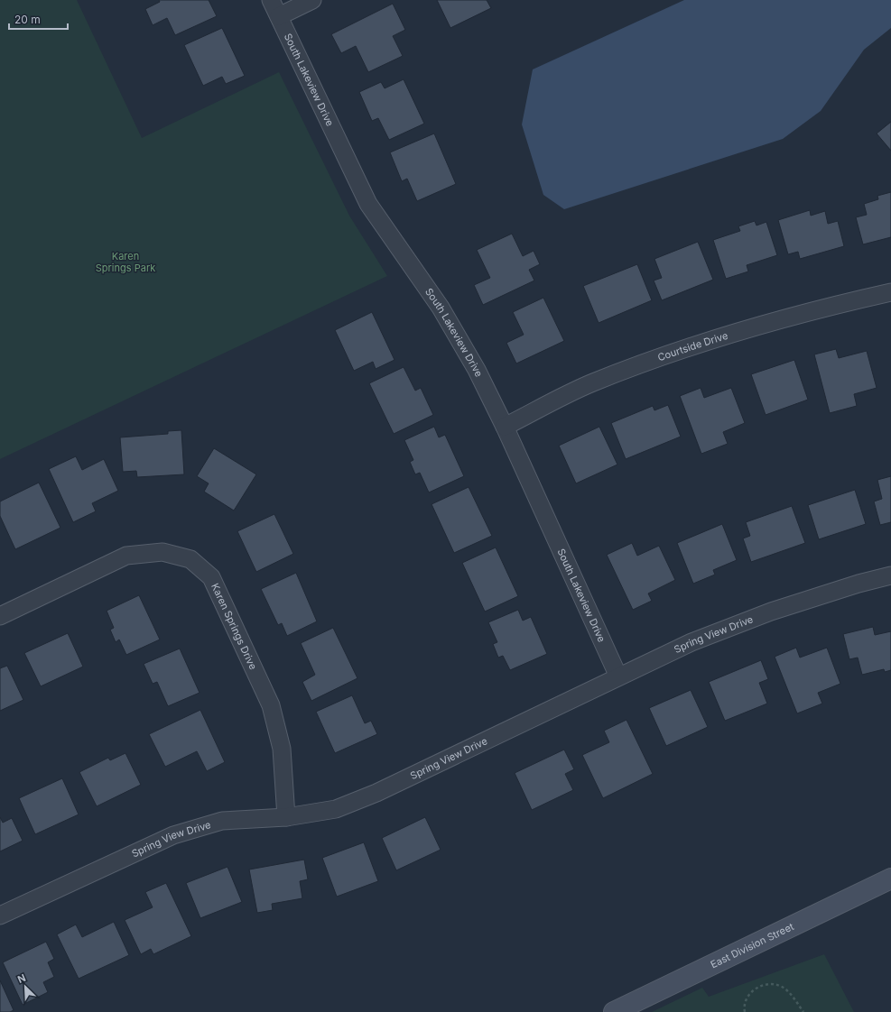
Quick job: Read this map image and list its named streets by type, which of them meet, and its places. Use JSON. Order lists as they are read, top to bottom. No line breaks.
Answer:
{"streets":{"street":["South Lakeview Drive","Courtside Drive","Karen Springs Drive","Spring View Drive","East Division Street"]},"crossings":[["South Lakeview Drive","Courtside Drive"],["South Lakeview Drive","Spring View Drive"],["Karen Springs Drive","Spring View Drive"]],"parks":["Karen Springs Park"],"scale_bar":"20 m","north":"top left"}
